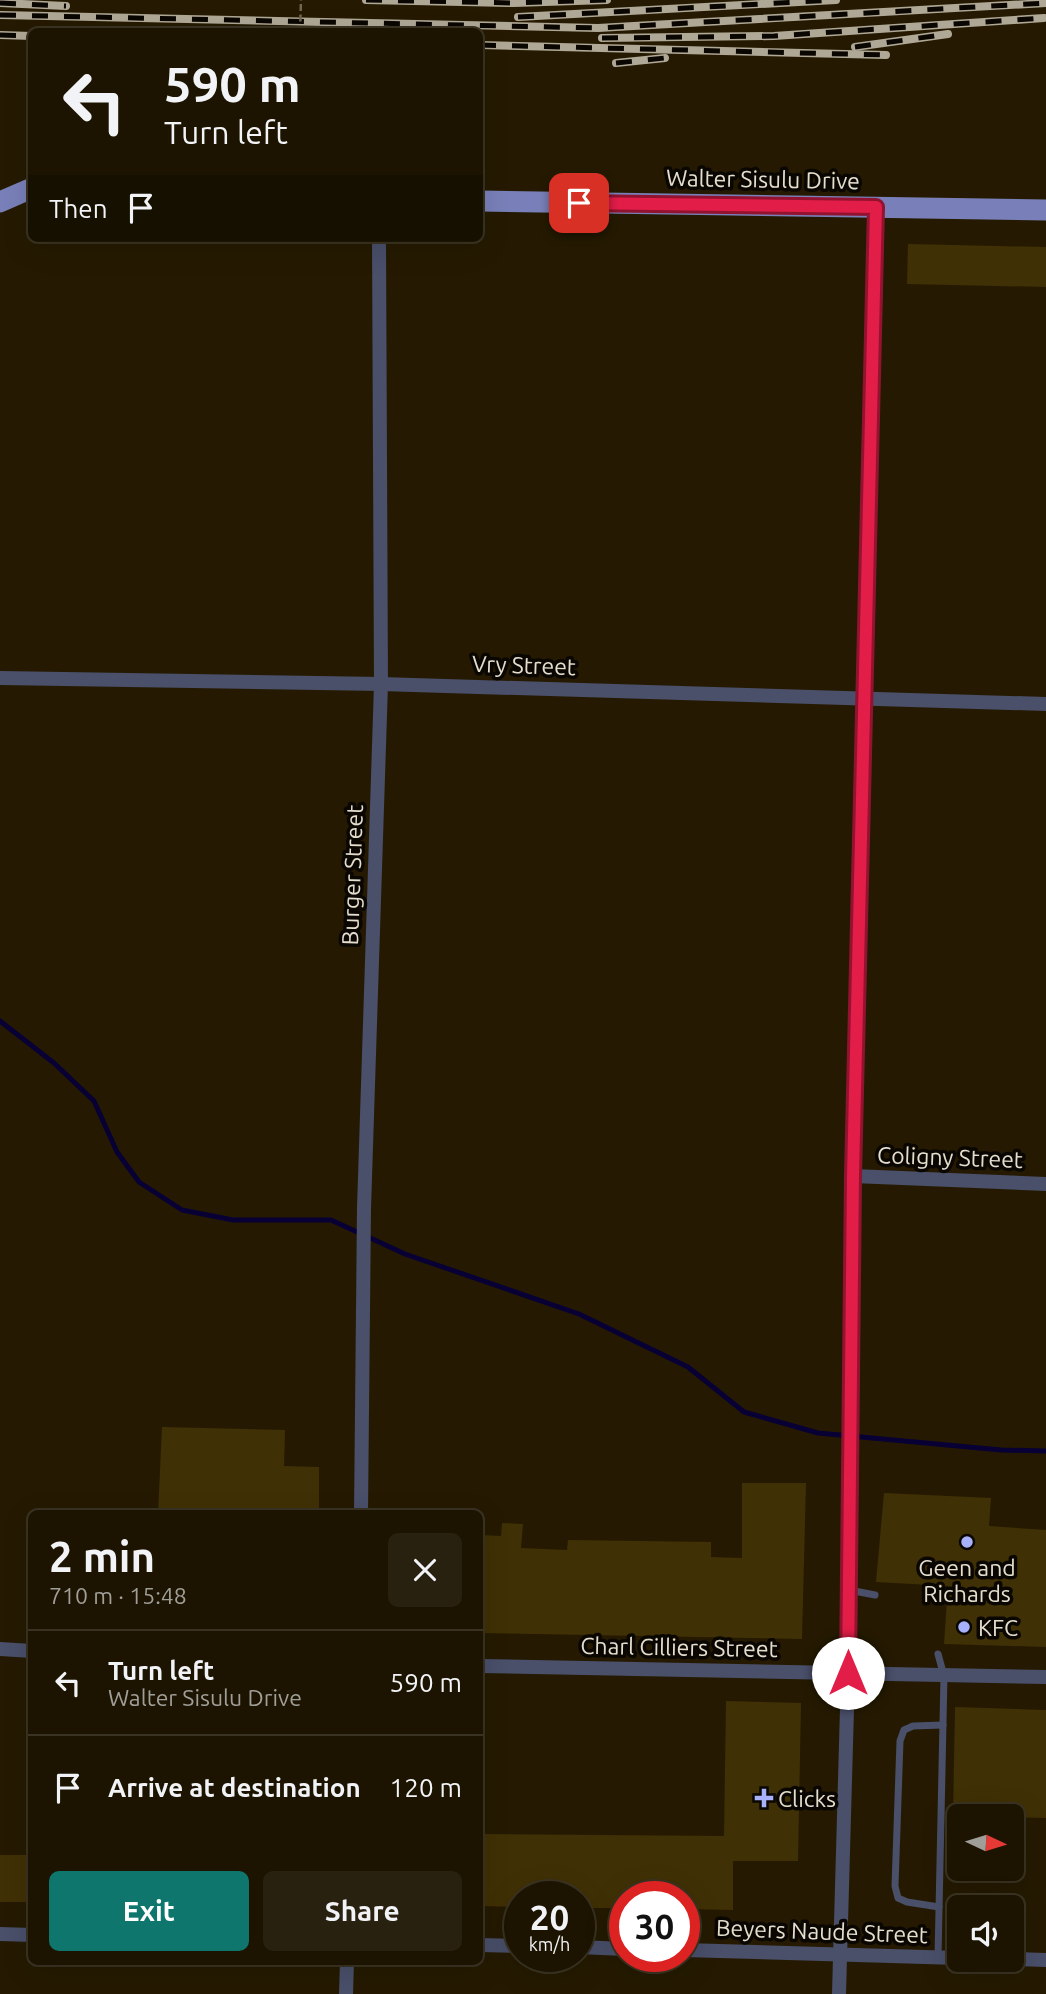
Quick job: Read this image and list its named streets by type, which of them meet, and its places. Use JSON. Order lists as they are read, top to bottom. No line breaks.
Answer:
{"streets":{"main road":["Walter Sisulu Drive"],"street":["Vry Street","Burger Street","Coligny Street","Charl Cilliers Street","Beyers Naude Street"]},"crossings":[["Vry Street","Burger Street"]],"places":{"other":["Geen and Richards","KFC"],"health":["Clicks"]},"north":"right","page":{"turn":["590 m","Turn left"],"then":"Then","heading":["2 min","710 m · 15:48"],"list":[{"name":"Turn left","note":"Walter Sisulu Drive","value":"590 m"},{"name":"Arrive at destination","value":"120 m"}],"buttons":["Exit","Share"],"speed":"20 km/h","limit":"30"}}
